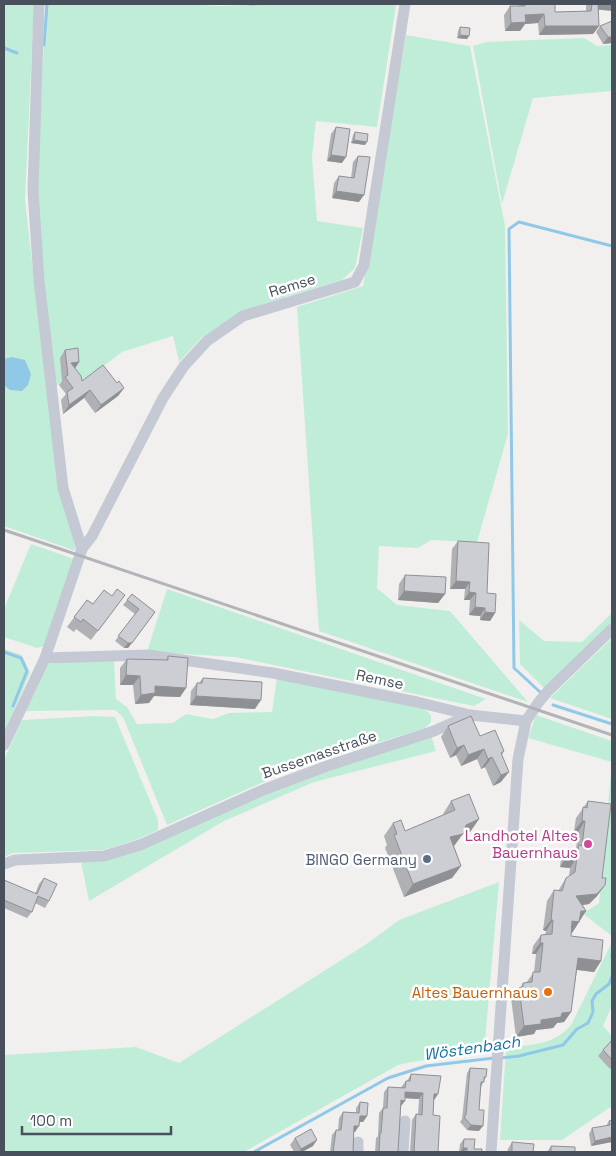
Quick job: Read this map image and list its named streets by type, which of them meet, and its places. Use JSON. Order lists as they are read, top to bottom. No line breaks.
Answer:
{"streets":{"street":["Remse","Bussemasstraße"]},"crossings":[["Remse","Bussemasstraße"]],"water":["Wöstenbach"],"places":["Landhotel Altes Bauernhaus","BINGO Germany","Altes Bauernhaus"],"scale_bar":"100 m"}
